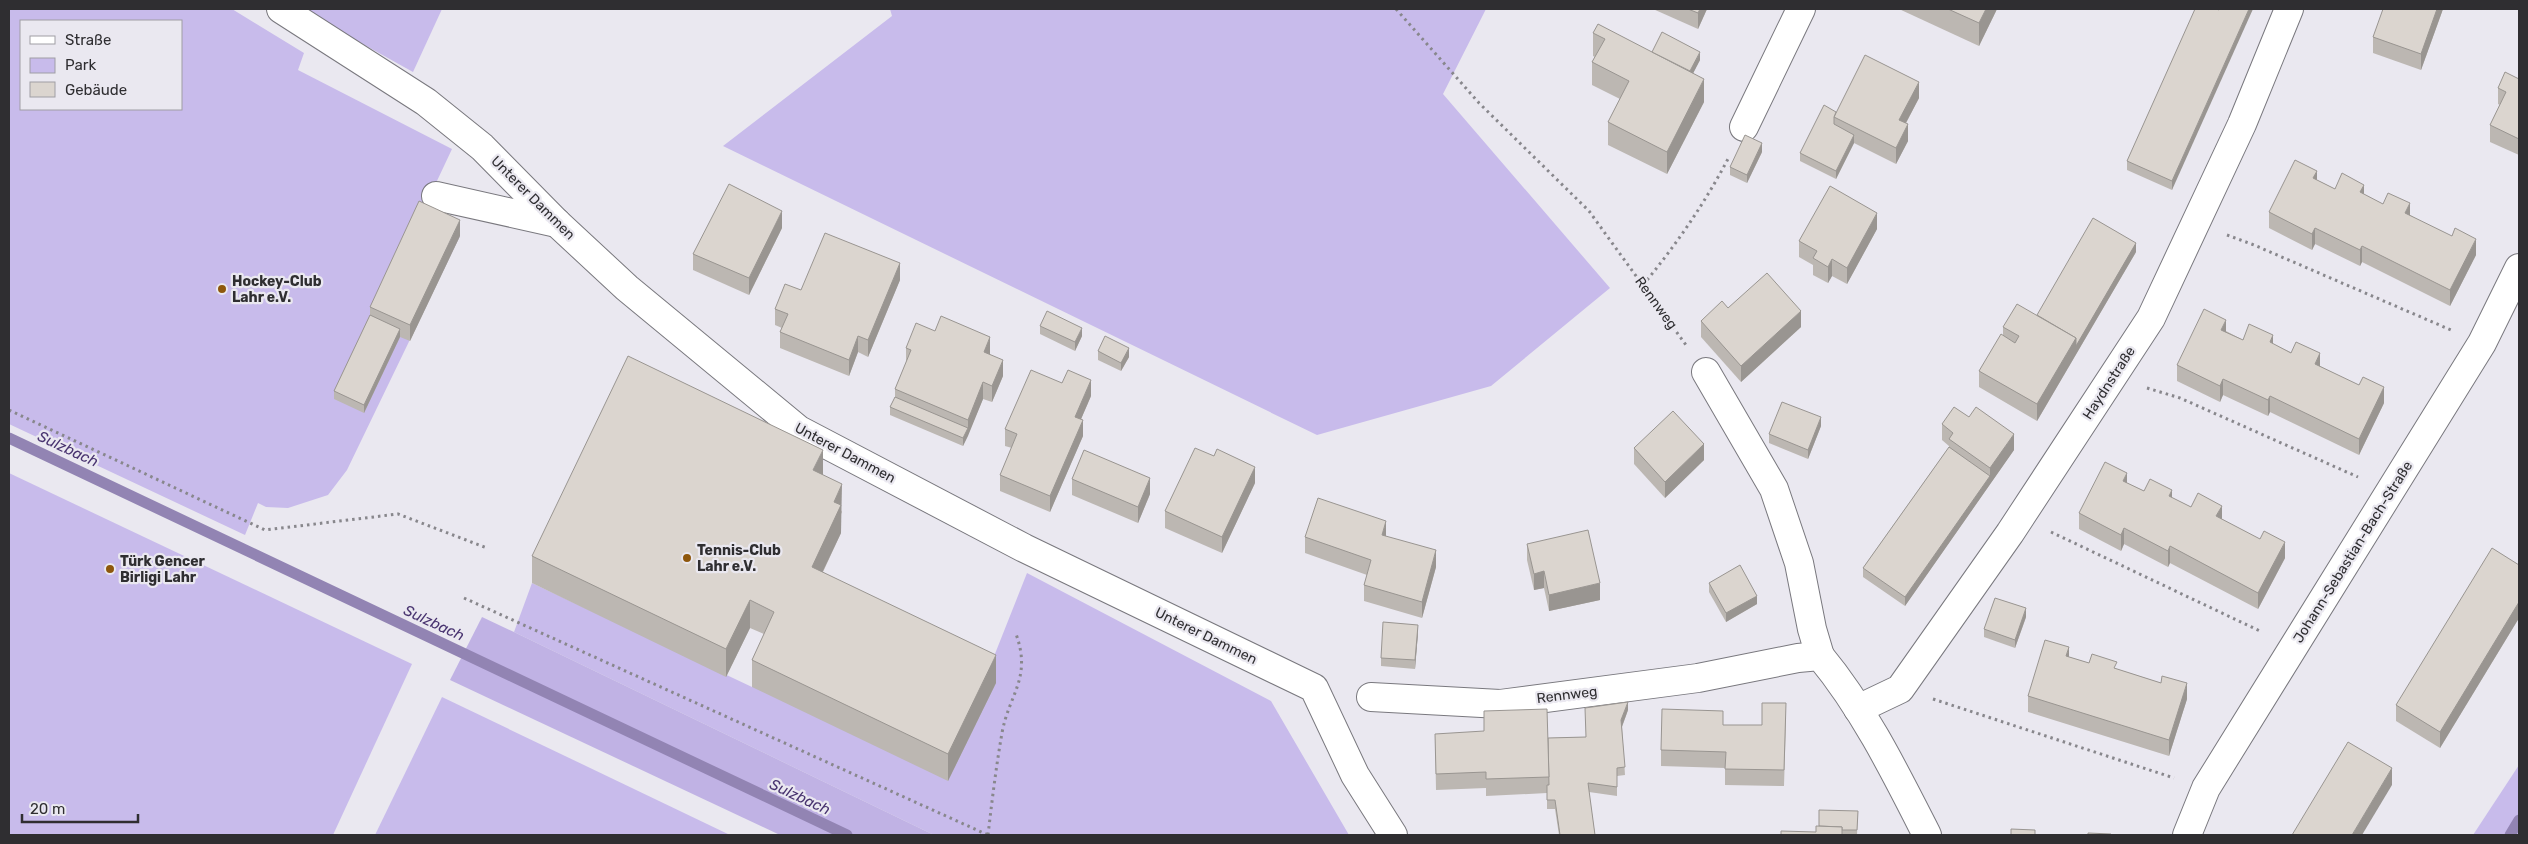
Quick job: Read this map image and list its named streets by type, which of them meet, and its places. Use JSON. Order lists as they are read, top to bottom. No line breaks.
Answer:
{"streets":{"street":["Unterer Dammen","Rennweg","Haydnstraße","Johann-Sebastian-Bach-Straße"]},"water":["Sulzbach"],"places":["Hockey-Club Lahr e.V.","Tennis-Club Lahr e.V.","Türk Gencer Birligi Lahr"],"legend":["Straße","Park","Gebäude"],"scale_bar":"20 m"}
